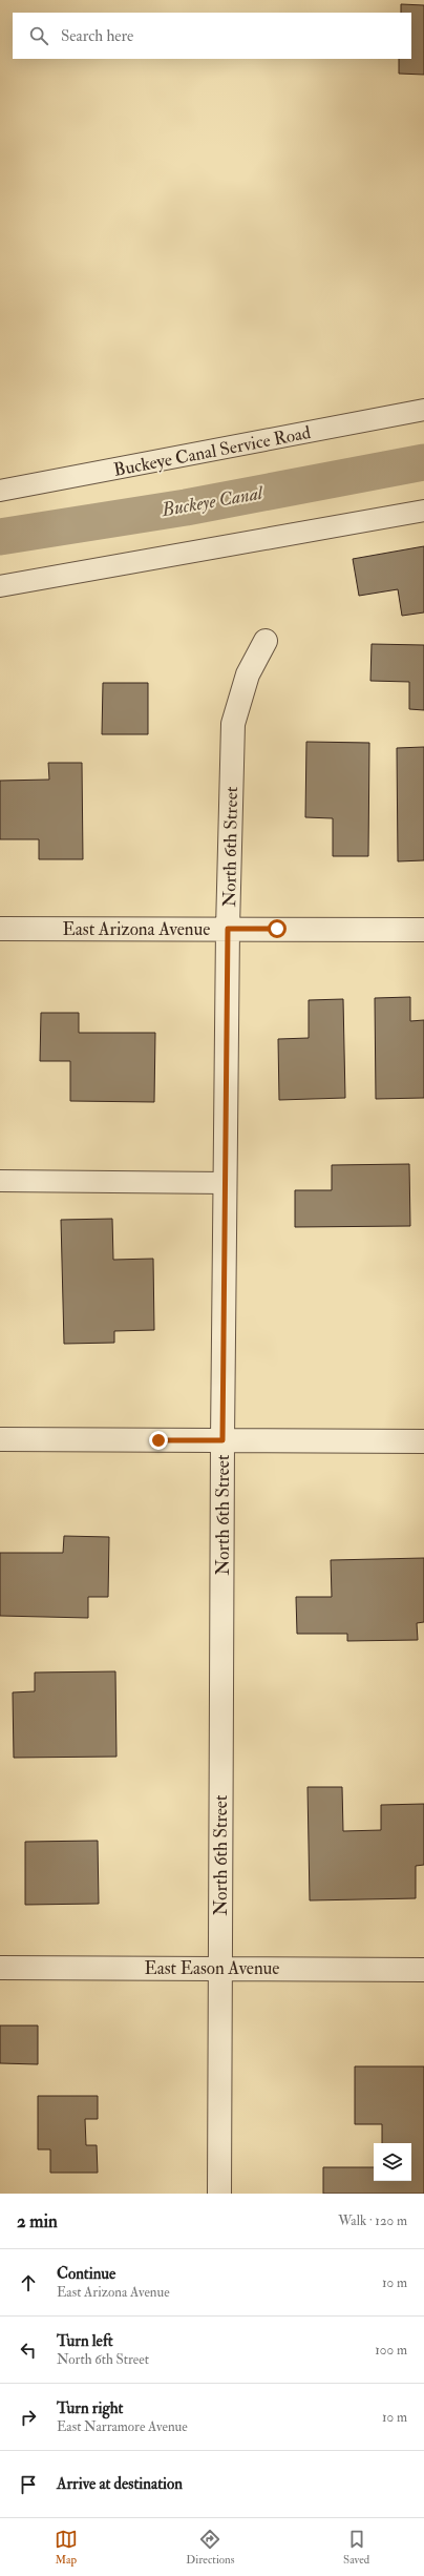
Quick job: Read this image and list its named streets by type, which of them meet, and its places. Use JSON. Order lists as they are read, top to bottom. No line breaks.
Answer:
{"streets":{"street":["North 6th Street","East Arizona Avenue","East Eason Avenue"],"lane":["Buckeye Canal Service Road"]},"crossings":[["North 6th Street","East Arizona Avenue"],["North 6th Street","East Eason Avenue"]],"water":["Buckeye Canal"],"page":{"search":"Search here","heading":["2 min","Walk · 120 m"],"list":[["Continue","East Arizona Avenue","10 m"],["Turn left","North 6th Street","100 m"],["Turn right","East Narramore Avenue","10 m"],"Arrive at destination"],"nav":["Map","Directions","Saved"]}}
